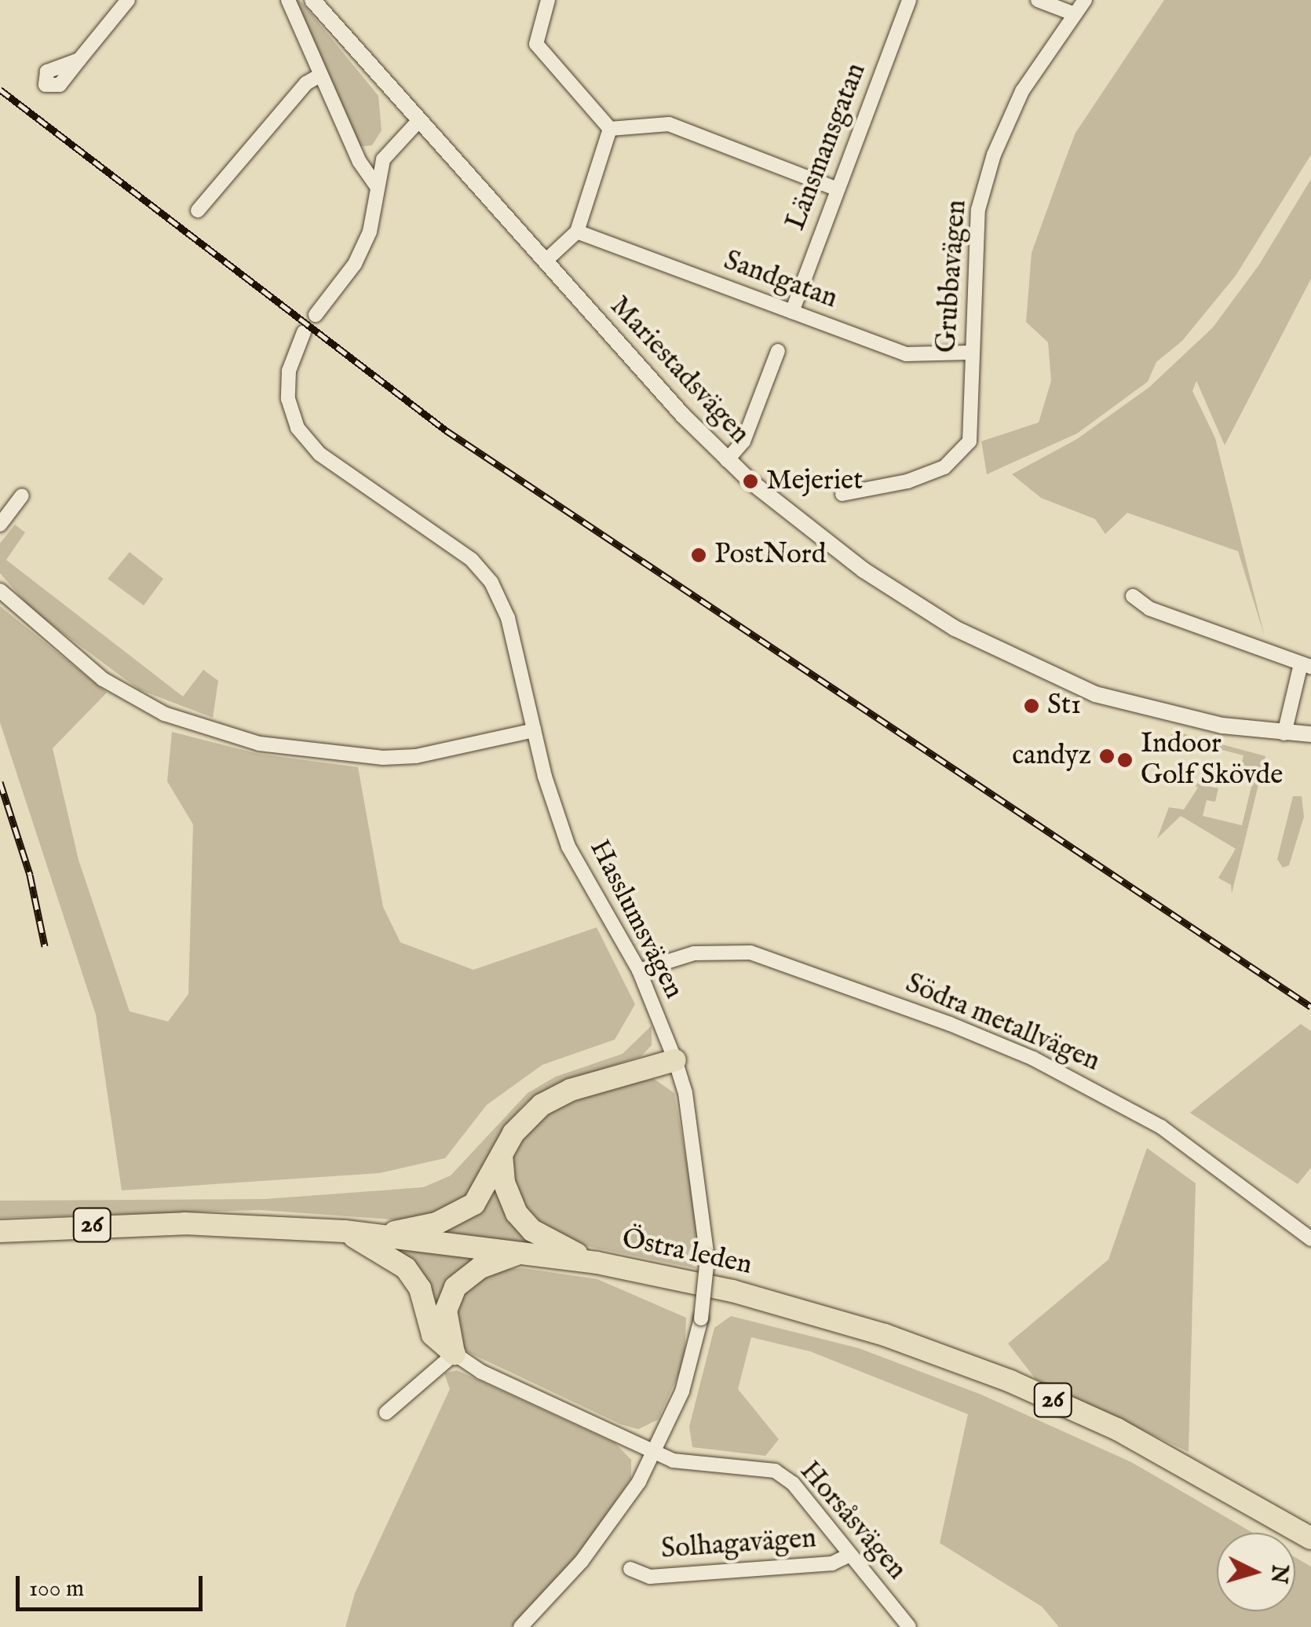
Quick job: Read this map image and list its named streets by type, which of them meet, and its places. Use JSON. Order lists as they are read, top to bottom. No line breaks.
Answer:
{"streets":{"highway":["26","Östra leden"],"street":["Länsmansgatan","Grubbavägen","Sandgatan","Mariestadsvägen","Hasslumsvägen","Södra metallvägen","Horsåsvägen","Solhagavägen"]},"crossings":[["Länsmansgatan","Sandgatan"],["Grubbavägen","Sandgatan"],["Hasslumsvägen","Södra metallvägen"],["Hasslumsvägen","Horsåsvägen"],["Horsåsvägen","Solhagavägen"]],"places":["Mejeriet","PostNord","St1","candyz","Indoor Golf Skövde"],"scale_bar":"100 m","north":"right"}
